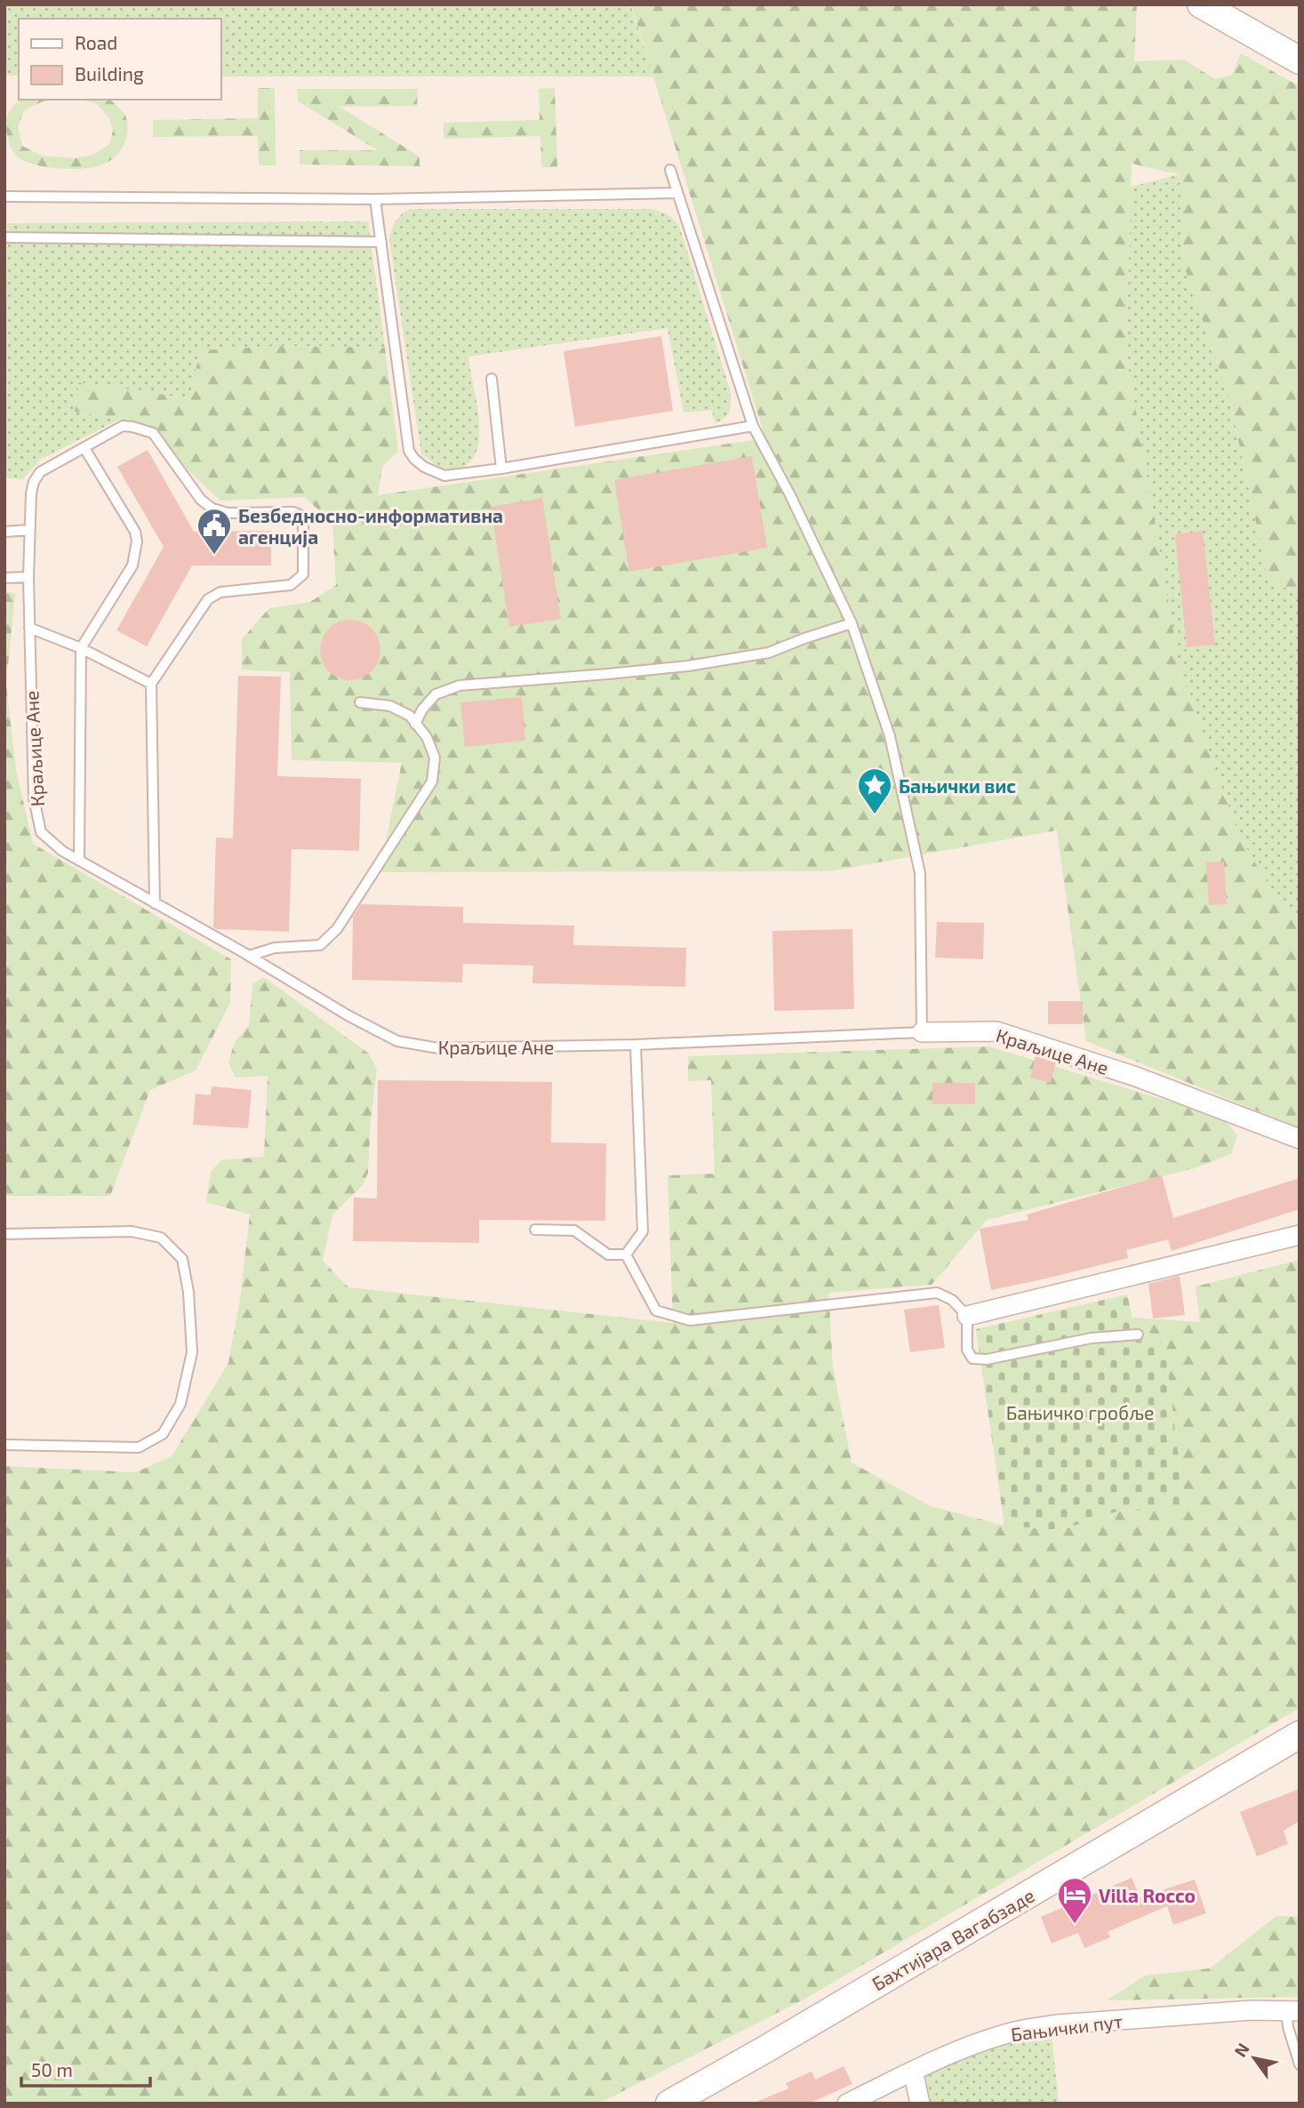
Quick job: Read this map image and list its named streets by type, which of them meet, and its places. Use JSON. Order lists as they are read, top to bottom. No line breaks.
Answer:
{"streets":{"main road":["Бахтијара Вагабзаде"],"street":["Краљице Ане","Бањички пут"]},"parks":["Бањичко гробље"],"places":{"public building":["Безбедносно-информативна агенција"],"place":["Бањички вис"],"hotel":["Villa Rocco"]},"legend":["Road","Building"],"scale_bar":"50 m","north":"top left"}
